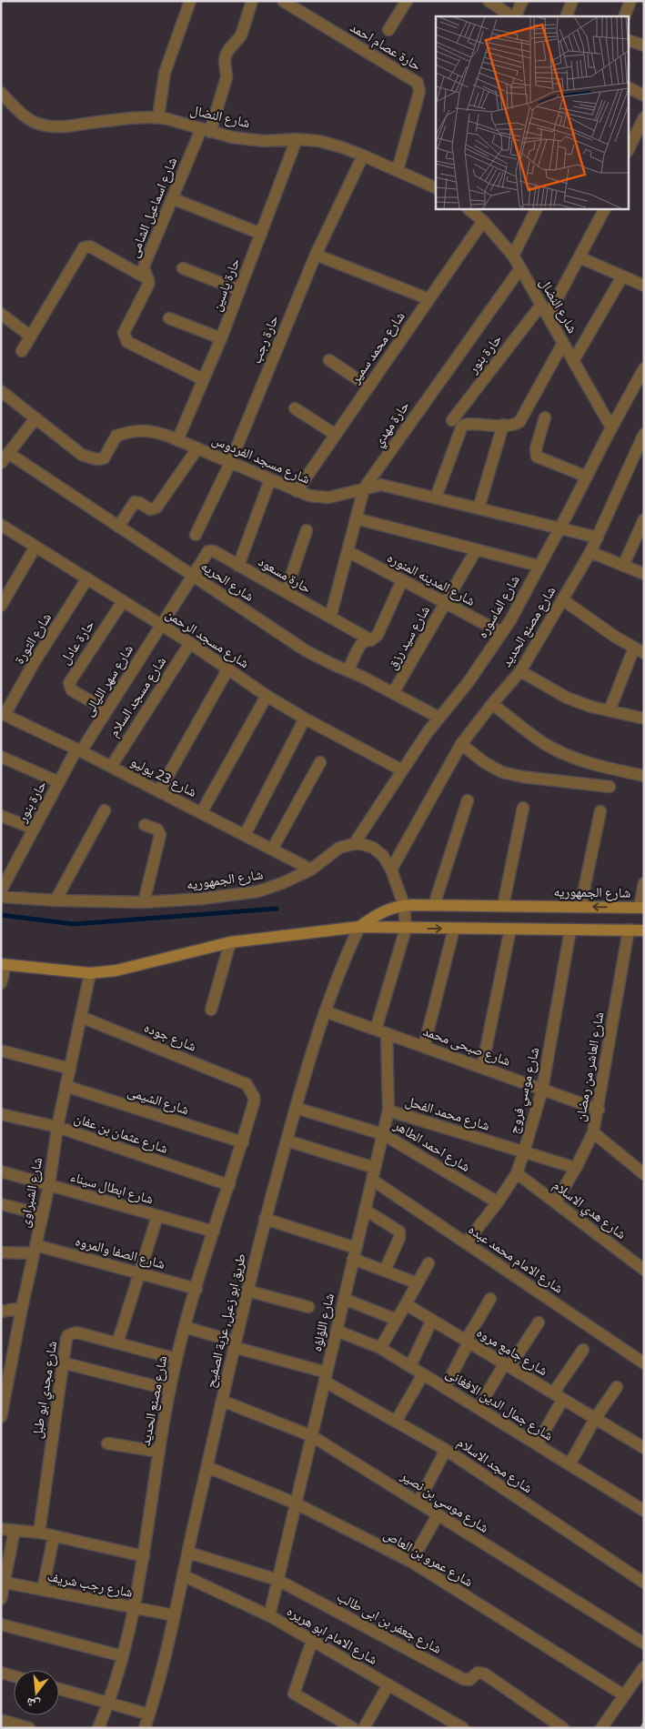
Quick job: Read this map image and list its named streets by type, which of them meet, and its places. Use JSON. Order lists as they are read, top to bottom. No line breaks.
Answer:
{"streets":{"main road":["شارع الجمهوريه"],"street":["حارة عصام احمد","شارع النضال","شارع اسماعيل الشامى","حارة ياسين","حارة رجب","شارع محمد سمير","حارة بنور","حارة مهدي","شارع مسجد الفردوس","حارة مسعود","شارع المدينه المنوره","شارع الحريه","شارع الماسوره","شارع مصنع الحديد","شارع سيد رزق","شارع الثورة","شارع مسجد الرحمن","حارة عادل","شارع سهر الليالى","شارع مسجد السلام","شارع 23 يوليو","شارع جوده","شارع صبحى محمد","شارع العاشر من رمضان","شارع موسي فروج","شارع الشيمى","شارع محمد الفحل","شارع عثمان بن عفان","شارع احمد الطاهر","شارع ابطال سيناء","شارع الشبراوى","شارع هدي الاسلام","شارع الصفا والمروه","شارع الامام محمد عبده","طريق ابو زعبل, عزبة الصفيح","شارع اللؤلؤه","شارع جامع مروه","شارع مجدي ابو طبل","شارع جمال الدين الافغانى","شارع مجد الاسلام","شارع موسي بن نصير","شارع عمرو بن العاص","شارع رجب شريف","شارع جعفر بن ابى طالب","شارع الامام ابو هريره"]},"crossings":[["حارة عصام احمد","شارع النضال"],["شارع النضال","شارع اسماعيل الشامى"],["شارع النضال","حارة ياسين"],["شارع النضال","حارة رجب"],["شارع النضال","شارع محمد سمير"],["شارع النضال","حارة بنور"],["شارع النضال","حارة مهدي"],["شارع النضال","شارع الماسوره"],["شارع اسماعيل الشامى","حارة ياسين"],["حارة ياسين","شارع مسجد الفردوس"],["حارة رجب","شارع مسجد الفردوس"],["شارع محمد سمير","شارع مسجد الفردوس"],["حارة بنور","شارع سهر الليالى"],["حارة بنور","شارع 23 يوليو"],["حارة مهدي","شارع مسجد الفردوس"],["حارة مهدي","حارة مسعود"],["حارة مهدي","شارع المدينه المنوره"],["شارع مسجد الفردوس","شارع الماسوره"],["شارع مسجد الفردوس","شارع مصنع الحديد"],["حارة مسعود","شارع الحريه"],["حارة مسعود","شارع سهر الليالى"],["شارع المدينه المنوره","شارع الماسوره"],["شارع المدينه المنوره","شارع سيد رزق"],["شارع الحريه","شارع الماسوره"],["شارع الحريه","شارع سيد رزق"],["شارع الحريه","شارع سهر الليالى"],["شارع الماسوره","شارع مسجد الرحمن"],["شارع الماسوره","شارع الجمهوريه"],["شارع مصنع الحديد","شارع جوده"],["شارع مصنع الحديد","شارع الشيمى"],["شارع مصنع الحديد","شارع عثمان بن عفان"],["شارع مصنع الحديد","شارع ابطال سيناء"],["شارع مصنع الحديد","شارع الصفا والمروه"],["شارع مصنع الحديد","شارع مجدي ابو طبل"],["شارع مصنع الحديد","شارع مجد الاسلام"],["شارع مصنع الحديد","شارع رجب شريف"],["شارع الثورة","شارع مسجد الرحمن"],["شارع الثورة","شارع 23 يوليو"],["شارع مسجد الرحمن","حارة عادل"],["شارع مسجد الرحمن","شارع سهر الليالى"],["شارع مسجد الرحمن","شارع مسجد السلام"],["حارة عادل","شارع سهر الليالى"],["شارع سهر الليالى","شارع 23 يوليو"],["شارع مسجد السلام","شارع 23 يوليو"],["شارع 23 يوليو","شارع الجمهوريه"],["شارع الجمهوريه","طريق ابو زعبل, عزبة الصفيح"],["شارع جوده","شارع الشبراوى"],["شارع صبحى محمد","شارع العاشر من رمضان"],["شارع صبحى محمد","شارع موسي فروج"],["شارع صبحى محمد","طريق ابو زعبل, عزبة الصفيح"],["شارع صبحى محمد","شارع اللؤلؤه"],["شارع العاشر من رمضان","شارع محمد الفحل"],["شارع العاشر من رمضان","شارع هدي الاسلام"],["شارع موسي فروج","شارع محمد الفحل"],["شارع موسي فروج","شارع احمد الطاهر"],["شارع موسي فروج","شارع هدي الاسلام"],["شارع موسي فروج","شارع الامام محمد عبده"],["شارع الشيمى","شارع الشبراوى"],["شارع محمد الفحل","شارع اللؤلؤه"],["شارع عثمان بن عفان","شارع الشبراوى"],["شارع احمد الطاهر","طريق ابو زعبل, عزبة الصفيح"],["شارع احمد الطاهر","شارع اللؤلؤه"],["شارع ابطال سيناء","شارع الشبراوى"],["شارع الشبراوى","شارع الصفا والمروه"],["شارع الامام محمد عبده","شارع اللؤلؤه"],["طريق ابو زعبل, عزبة الصفيح","شارع مجد الاسلام"],["طريق ابو زعبل, عزبة الصفيح","شارع موسي بن نصير"],["طريق ابو زعبل, عزبة الصفيح","شارع عمرو بن العاص"],["طريق ابو زعبل, عزبة الصفيح","شارع رجب شريف"],["طريق ابو زعبل, عزبة الصفيح","شارع جعفر بن ابى طالب"],["طريق ابو زعبل, عزبة الصفيح","شارع الامام ابو هريره"],["شارع اللؤلؤه","شارع جمال الدين الافغانى"],["شارع اللؤلؤه","شارع مجد الاسلام"],["شارع اللؤلؤه","شارع موسي بن نصير"],["شارع اللؤلؤه","شارع عمرو بن العاص"],["شارع اللؤلؤه","شارع جعفر بن ابى طالب"],["شارع اللؤلؤه","شارع الامام ابو هريره"]],"north":"bottom"}
